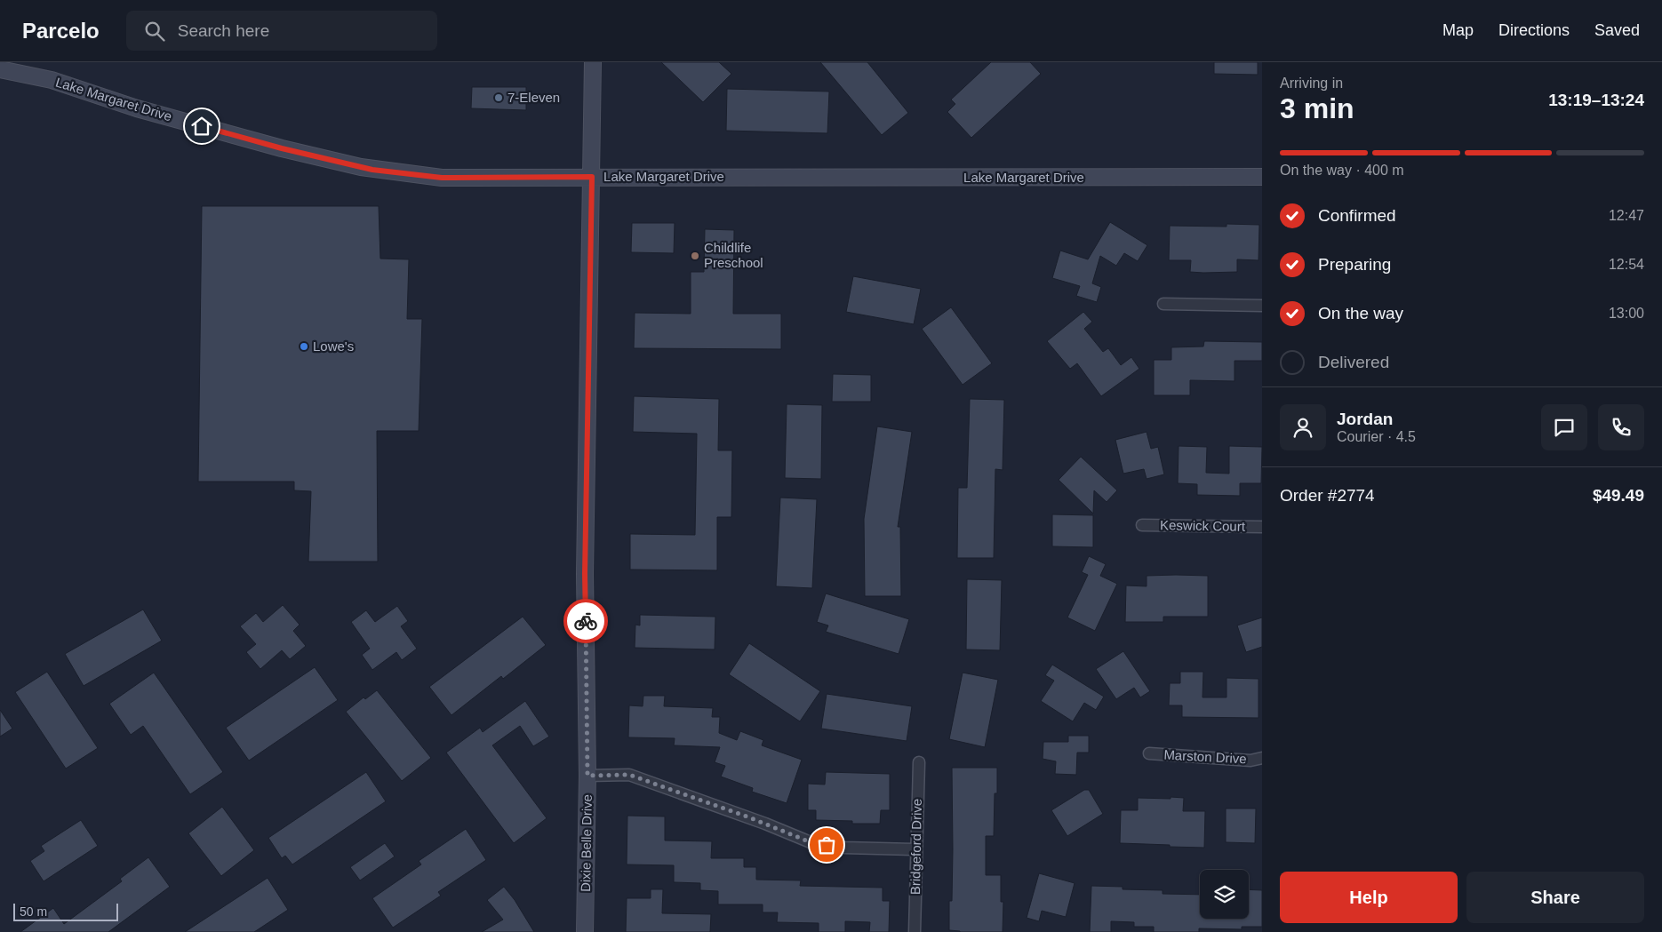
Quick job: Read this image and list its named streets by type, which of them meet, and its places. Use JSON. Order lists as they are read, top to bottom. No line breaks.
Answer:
{"streets":{"street":["Lake Margaret Drive","Keswick Court","Marston Drive","Dixie Belle Drive","Bridgeford Drive"]},"crossings":[["Lake Margaret Drive","Dixie Belle Drive"]],"places":["7-Eleven","Childlife Preschool","Lowe's"],"scale_bar":"50 m","page":{"header":"Parcelo","search":"Search here","nav":["Map","Directions","Saved"],"heading":["3 min","Arriving in","13:19–13:24"],"panel":["Jordan","Courier · 4.5","Order #2774","$49.49"],"bar":"On the way · 400 m","list":[["Confirmed","12:47"],["Preparing","12:54"],["On the way","13:00"],"Delivered"],"buttons":["Help","Share"],"scale":"50 m"}}
